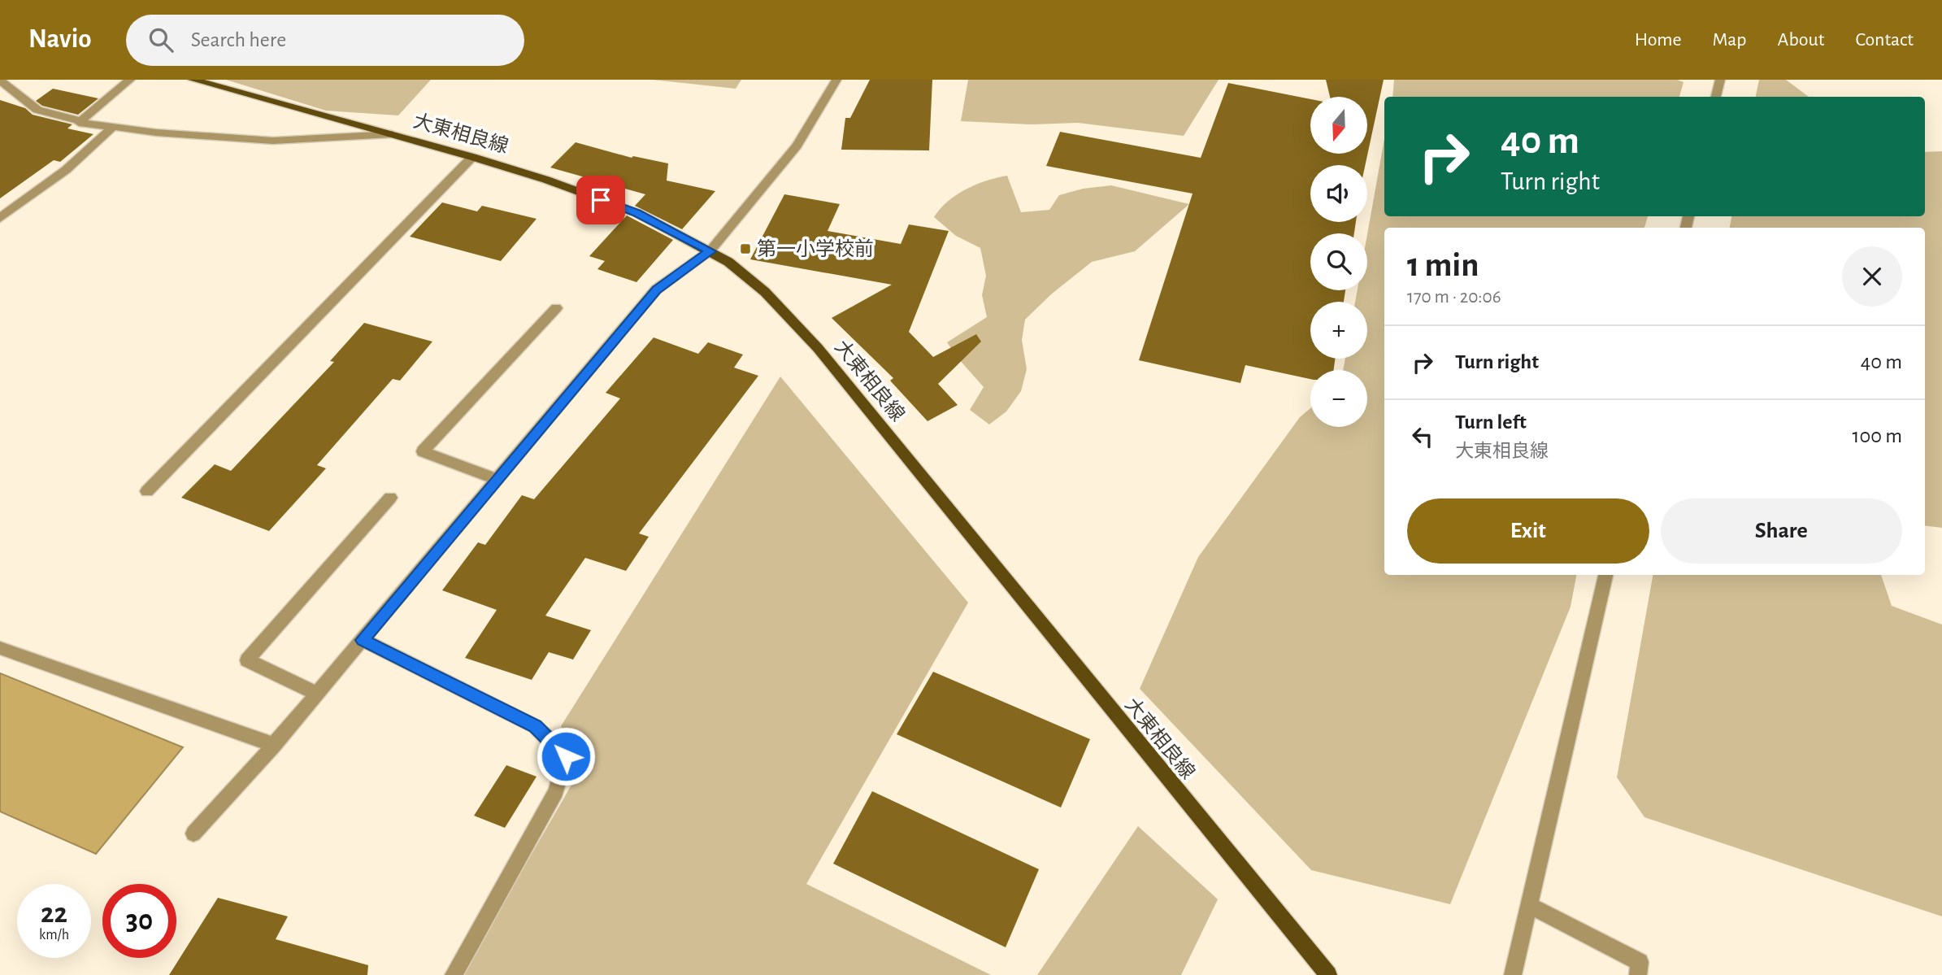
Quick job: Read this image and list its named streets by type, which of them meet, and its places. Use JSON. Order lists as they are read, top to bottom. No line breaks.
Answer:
{"streets":{"main road":["大東相良線"]},"places":{"transit":["第一小学校前"]},"north":"bottom","page":{"header":"Navio","search":"Search here","nav":["Home","Map","About","Contact"],"map_buttons":["+","−"],"turn":["40 m","Turn right"],"heading":["1 min","170 m · 20:06"],"list":[{"name":"Turn right","value":"40 m"},{"name":"Turn left","note":"大東相良線","value":"100 m"}],"buttons":["Exit","Share"],"speed":"22 km/h","limit":"30"}}
